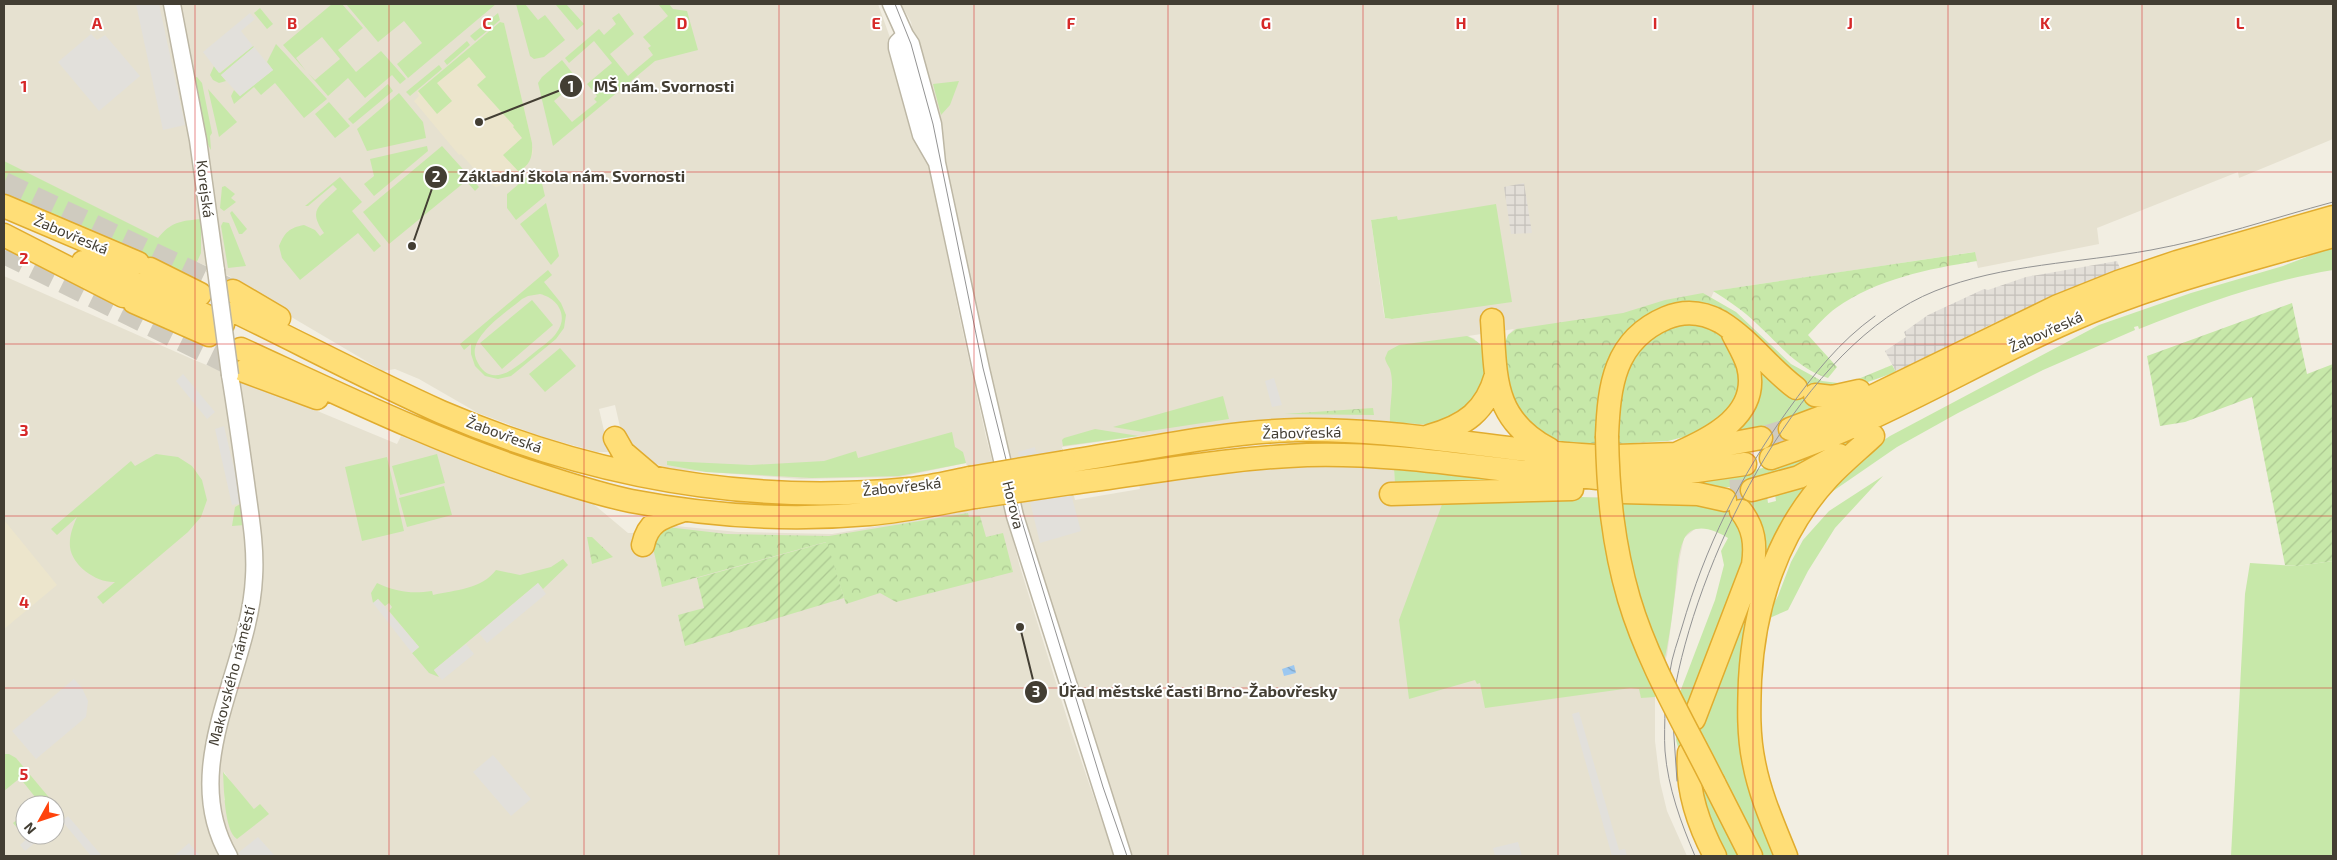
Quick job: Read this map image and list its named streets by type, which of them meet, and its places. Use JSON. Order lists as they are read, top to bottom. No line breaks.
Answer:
{"streets":{"highway":["Žabovřeská"],"street":["Korejská","Horova","Makovského náměstí"]},"crossings":[["Korejská","Žabovřeská"],["Korejská","Makovského náměstí"]],"places":["MŠ nám. Svornosti","Základní škola nám. Svornosti","Úřad městské časti Brno-Žabovřesky"],"north":"bottom left","grid":{"columns":["A","B","C","D","E","F","G","H","I","J","K","L"],"rows":["1","2","3","4","5"]}}
